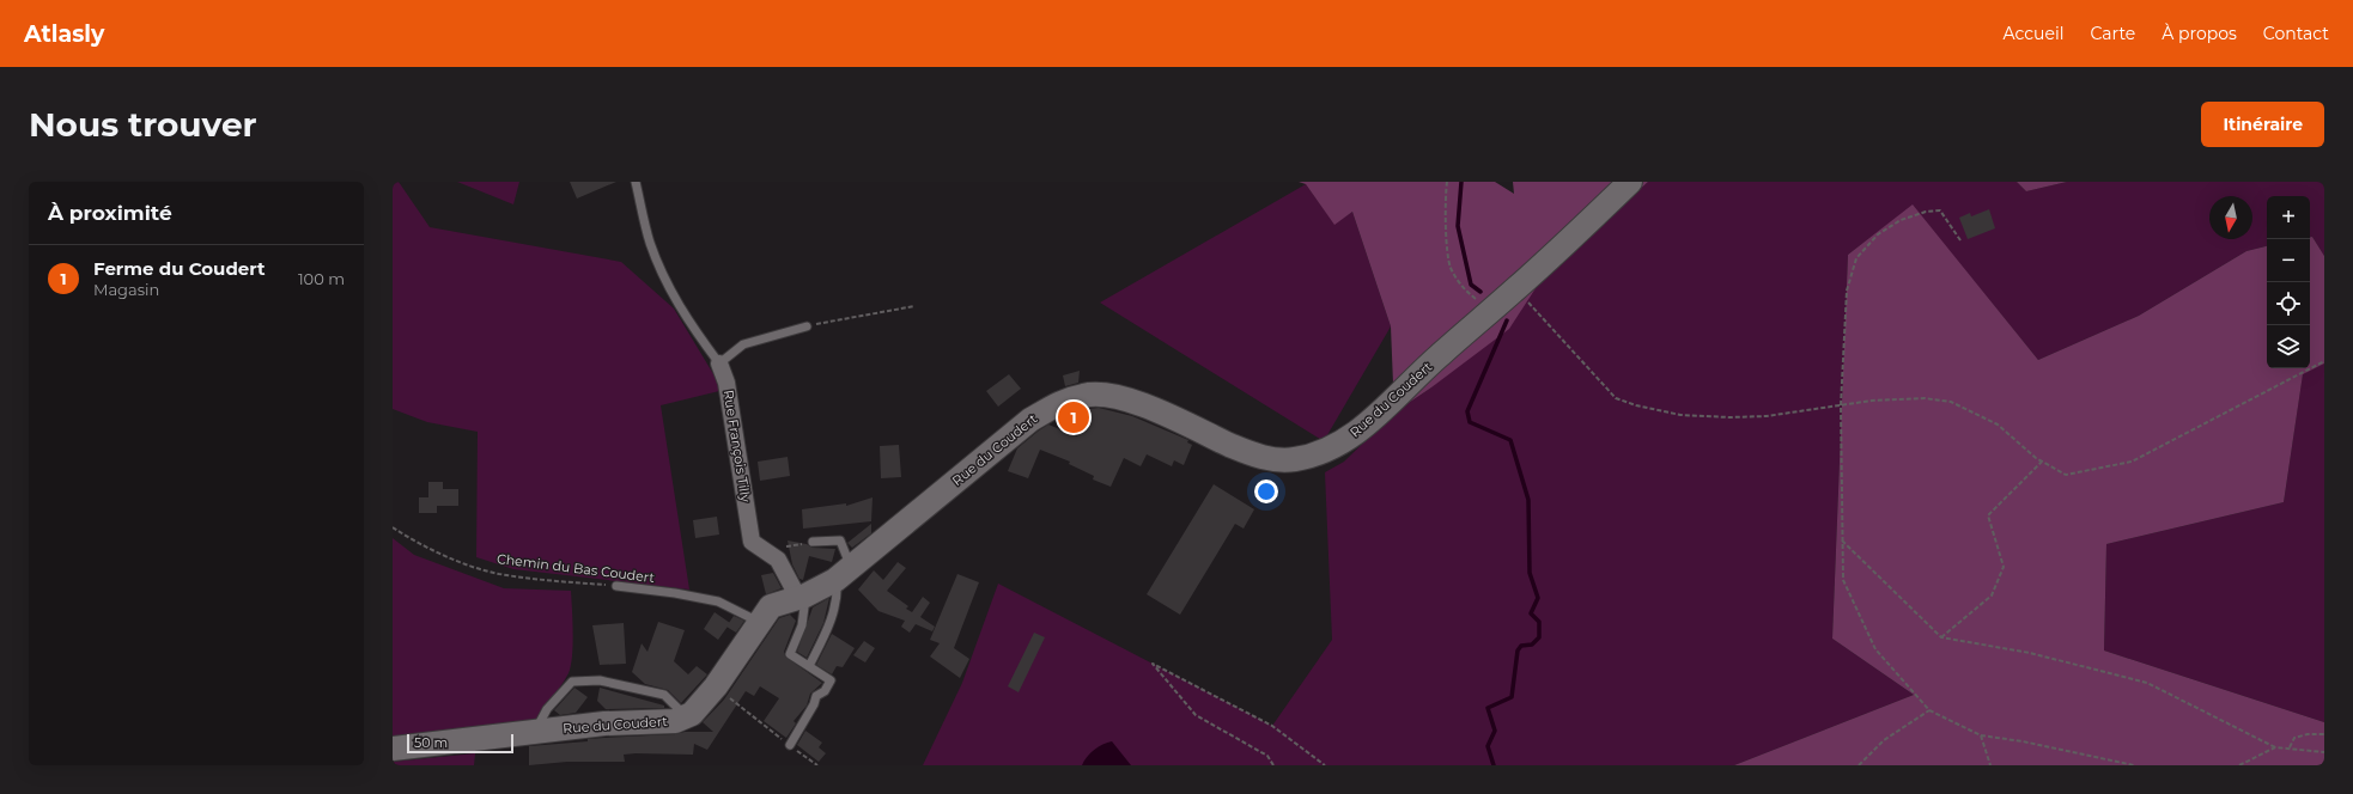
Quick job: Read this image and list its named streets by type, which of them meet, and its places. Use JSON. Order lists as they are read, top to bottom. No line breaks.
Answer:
{"streets":{"street":["Rue du Coudert","Rue François Tilly"],"lane":["Chemin du Bas Coudert"]},"crossings":[["Rue du Coudert","Rue François Tilly"],["Rue du Coudert","Chemin du Bas Coudert"]],"scale_bar":"50 m","north":"bottom","page":{"header":"Atlasly","nav":["Accueil","Carte","À propos","Contact"],"buttons":"Itinéraire","title":"Nous trouver","heading":"À proximité","map_buttons":["+","−"],"list":[{"mark":"1","name":"Ferme du Coudert","note":"Magasin","value":"100 m"}],"pins":"1","scale":"50 m"}}
